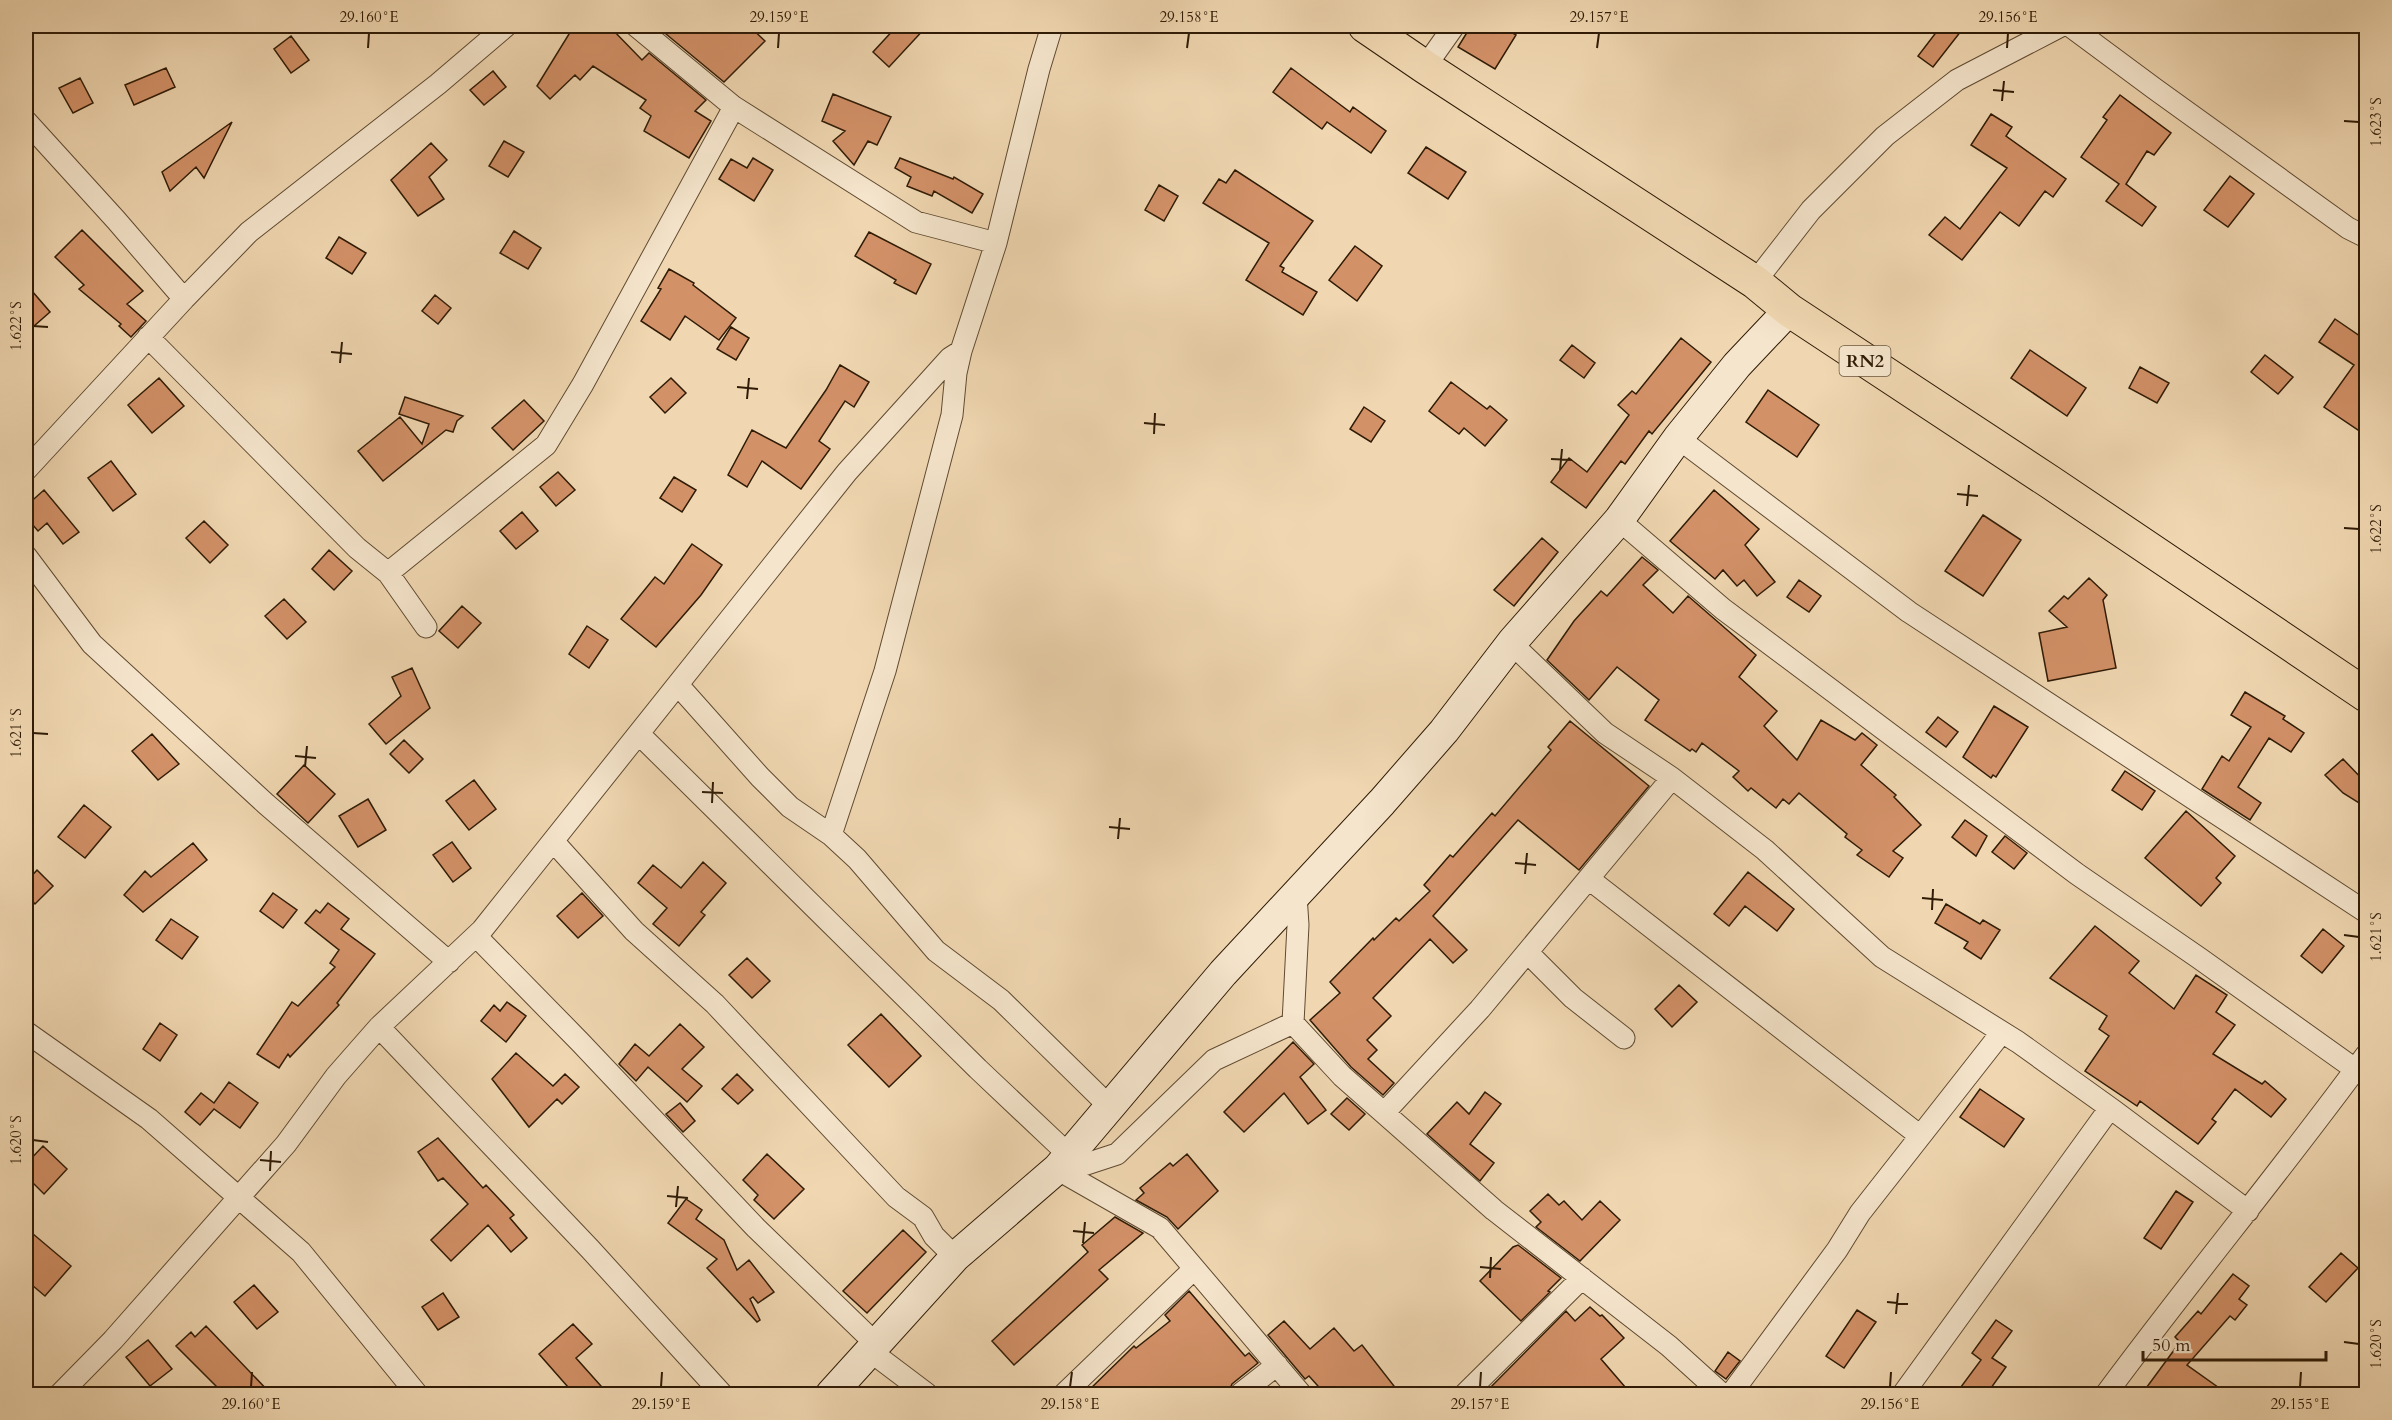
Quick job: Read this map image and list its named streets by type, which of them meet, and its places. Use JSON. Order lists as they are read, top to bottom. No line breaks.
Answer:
{"streets":{"highway":["RN2"]},"scale_bar":"50 m","coordinates":["29.160°E","29.159°E","29.158°E","29.157°E","29.156°E","1.623°S","1.622°S","1.621°S","1.620°S","29.155°E"]}
